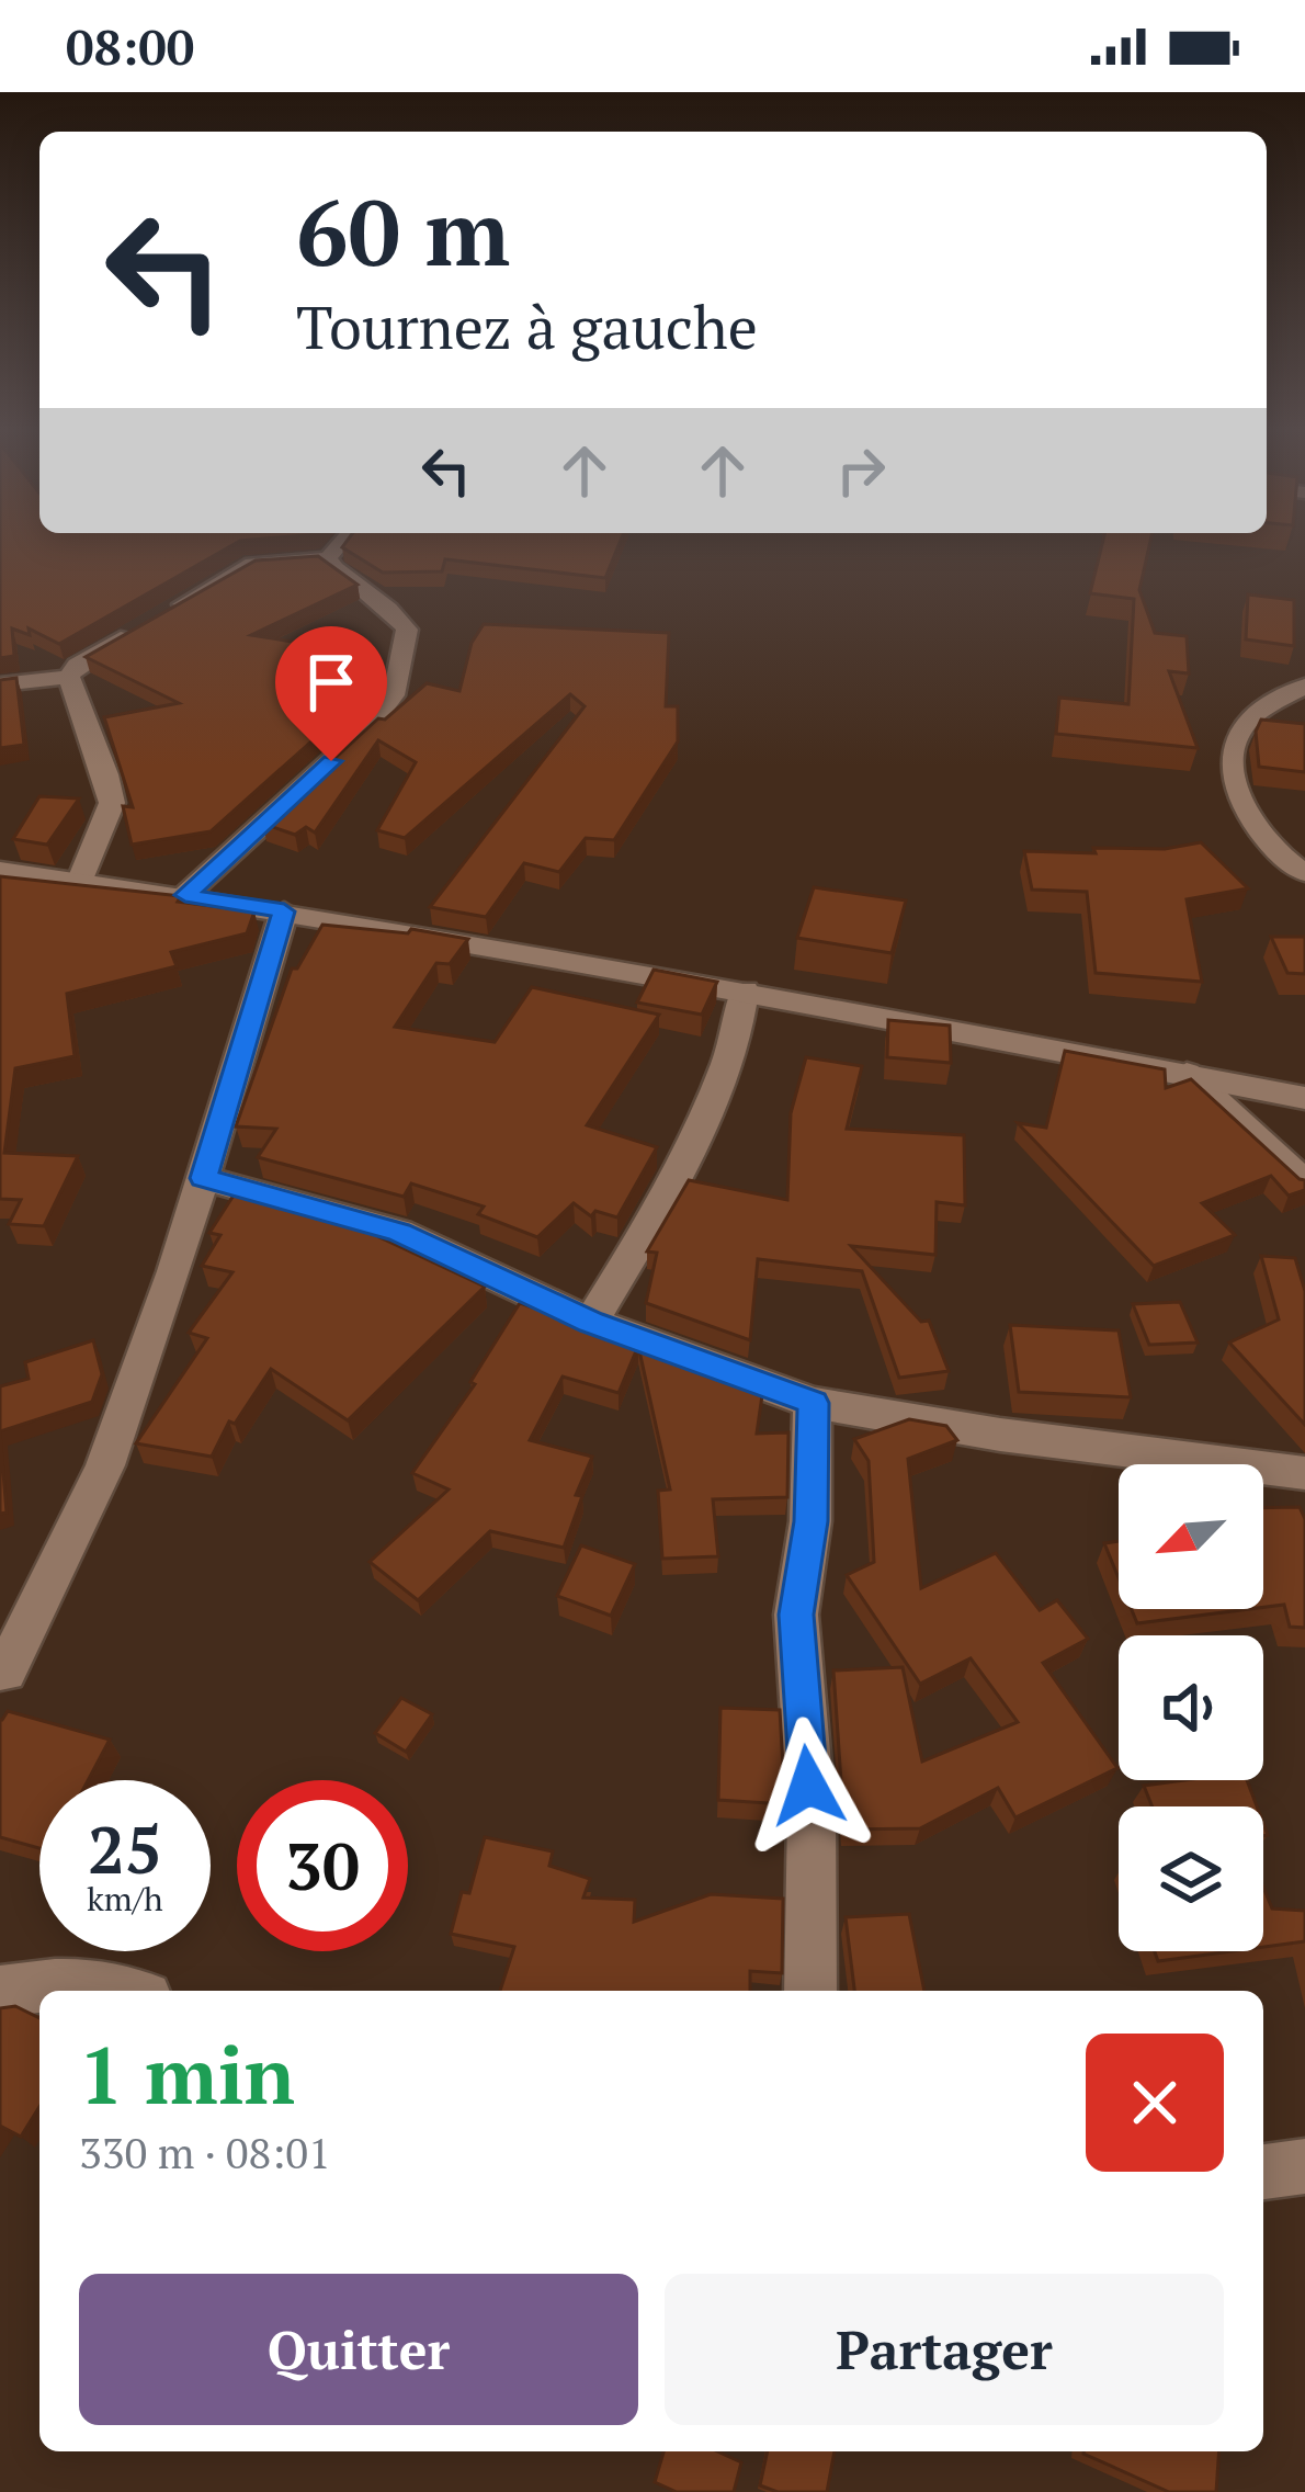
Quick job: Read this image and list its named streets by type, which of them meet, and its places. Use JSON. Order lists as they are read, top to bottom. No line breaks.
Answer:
{"north":"bottom left","page":{"status":"08:00","turn":["60 m","Tournez à gauche"],"speed":"25 km/h","limit":"30","heading":["1 min","330 m · 08:01"],"buttons":["Quitter","Partager"]}}
